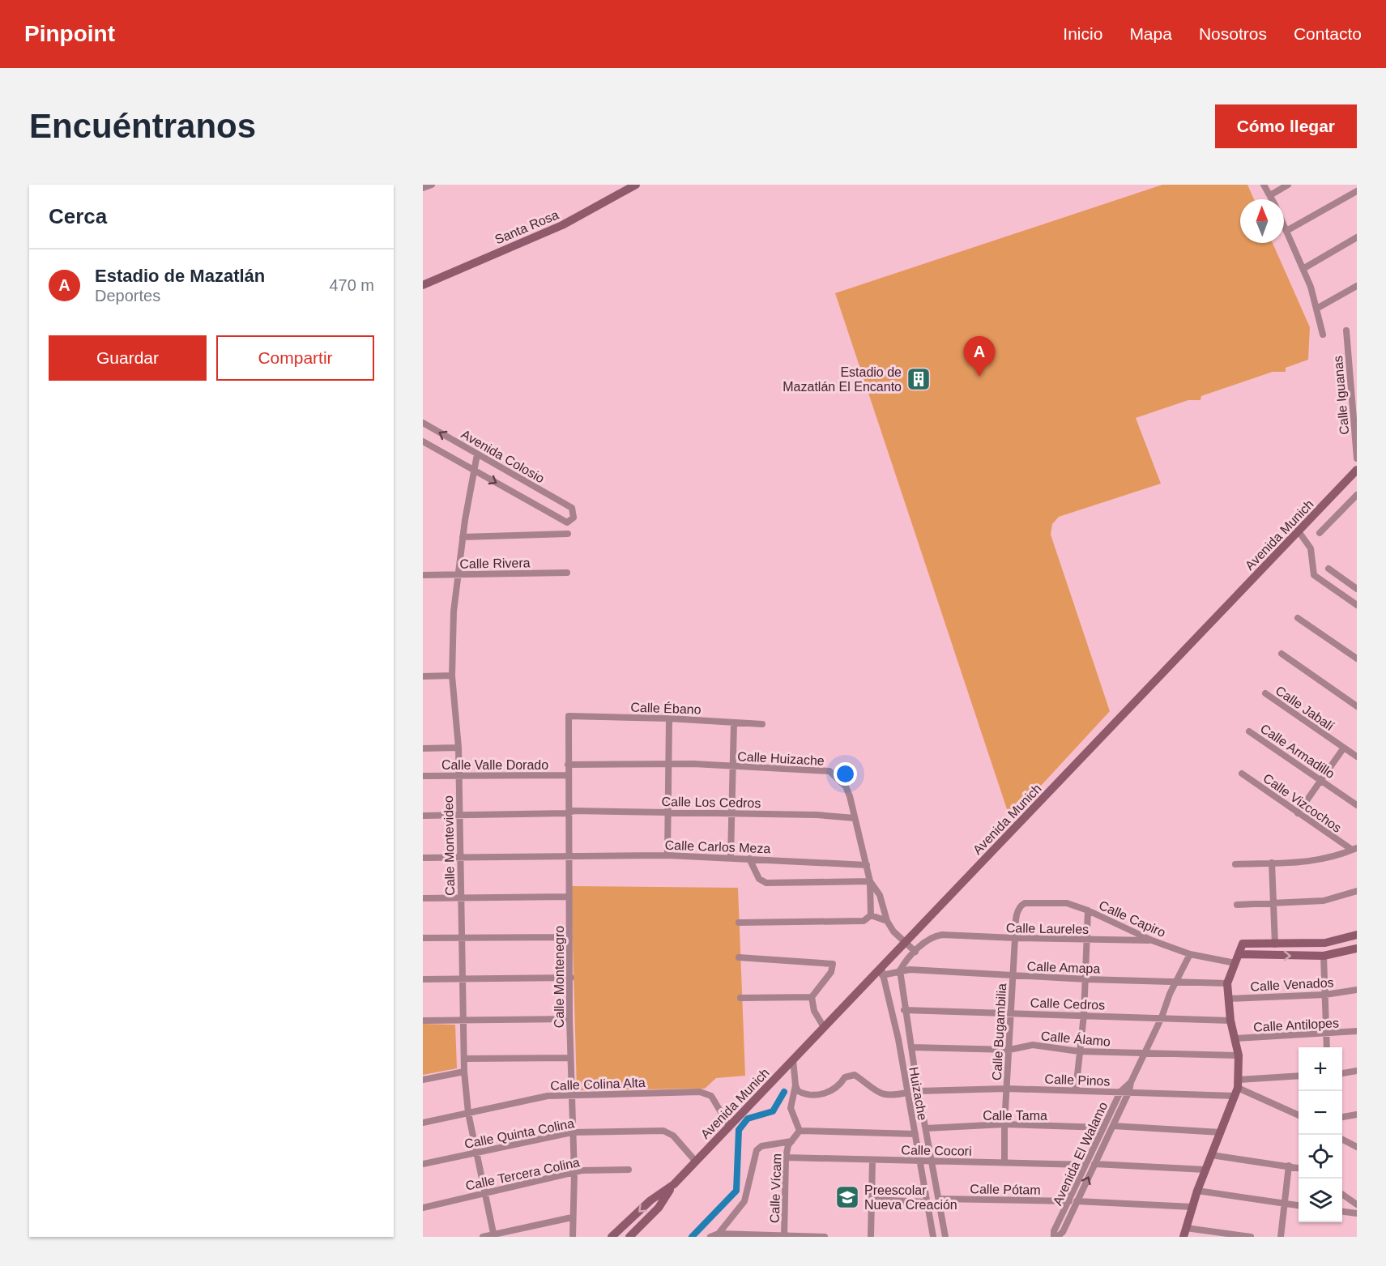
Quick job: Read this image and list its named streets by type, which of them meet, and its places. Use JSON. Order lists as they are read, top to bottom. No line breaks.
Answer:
{"streets":{"main road":["Santa Rosa","Avenida Munich"],"street":["Calle Iguanas","Avenida Colosio","Calle Rivera","Calle Ébano","Calle Jabalí","Calle Armadillo","Calle Huizache","Calle Valle Dorado","Calle Los Cedros","Calle Vizcochos","Calle Montevideo","Calle Carlos Meza","Calle Capiro","Calle Laureles","Calle Amapa","Calle Montenegro","Calle Venados","Calle Cedros","Calle Antilopes","Calle Bugambilia","Calle Álamo","Calle Pinos","Calle Colina Alta","Huizache","Calle Tama","Calle Quinta Colina","Calle Cocori","Avenida El Walamo","Calle Tercera Colina","Calle Vícam","Calle Pótam"]},"crossings":[["Avenida Colosio","Calle Montevideo"],["Avenida Munich","Calle Huizache"],["Avenida Munich","Calle Amapa"],["Avenida Munich","Calle Colina Alta"],["Avenida Munich","Huizache"],["Avenida Munich","Calle Quinta Colina"],["Calle Rivera","Calle Montevideo"],["Calle Ébano","Calle Montenegro"],["Calle Huizache","Calle Los Cedros"],["Calle Huizache","Calle Carlos Meza"],["Calle Huizache","Calle Laureles"],["Calle Huizache","Calle Montenegro"],["Calle Valle Dorado","Calle Montevideo"],["Calle Valle Dorado","Calle Montenegro"],["Calle Los Cedros","Calle Montevideo"],["Calle Los Cedros","Calle Montenegro"],["Calle Montevideo","Calle Carlos Meza"],["Calle Montevideo","Calle Colina Alta"],["Calle Montevideo","Calle Quinta Colina"],["Calle Montevideo","Calle Tercera Colina"],["Calle Carlos Meza","Calle Montenegro"],["Calle Capiro","Calle Laureles"],["Calle Capiro","Calle Bugambilia"],["Calle Capiro","Avenida El Walamo"],["Calle Laureles","Calle Bugambilia"],["Calle Amapa","Calle Bugambilia"],["Calle Amapa","Huizache"],["Calle Amapa","Avenida El Walamo"],["Calle Montenegro","Calle Colina Alta"],["Calle Montenegro","Calle Quinta Colina"],["Calle Montenegro","Calle Tercera Colina"],["Calle Cedros","Calle Bugambilia"],["Calle Cedros","Huizache"],["Calle Cedros","Avenida El Walamo"],["Calle Bugambilia","Calle Álamo"],["Calle Bugambilia","Calle Pinos"],["Calle Bugambilia","Calle Tama"],["Calle Bugambilia","Calle Cocori"],["Calle Álamo","Huizache"],["Calle Álamo","Avenida El Walamo"],["Calle Pinos","Huizache"],["Calle Pinos","Avenida El Walamo"],["Huizache","Calle Tama"],["Huizache","Calle Cocori"],["Huizache","Calle Pótam"],["Calle Tama","Avenida El Walamo"],["Calle Cocori","Avenida El Walamo"],["Calle Cocori","Calle Vícam"],["Avenida El Walamo","Calle Pótam"]],"places":{"building":["Estadio de Mazatlán El Encanto"],"school or university":["Preescolar Nueva Creación"]},"north":"top","page":{"header":"Pinpoint","nav":["Inicio","Mapa","Nosotros","Contacto"],"buttons":["Cómo llegar",["Guardar","Compartir"]],"title":"Encuéntranos","heading":"Cerca","list":[{"mark":"A","name":"Estadio de Mazatlán","note":"Deportes","value":"470 m"}],"pins":"A","map_buttons":["+","−"]}}
